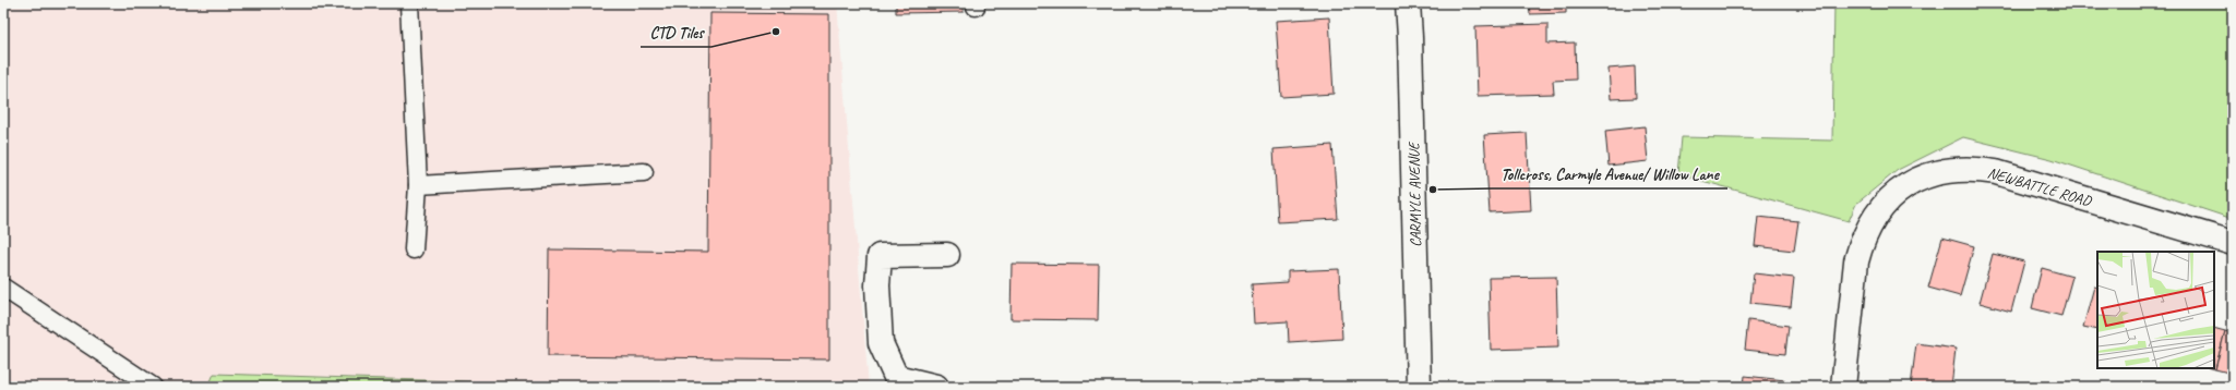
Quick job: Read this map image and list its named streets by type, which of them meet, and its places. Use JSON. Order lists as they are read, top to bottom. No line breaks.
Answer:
{"streets":{"street":["NEWBATTLE ROAD","CARMYLE AVENUE"]},"places":["CTD Tiles","Tollcross, Carmyle Avenue/ Willow Lane"]}
